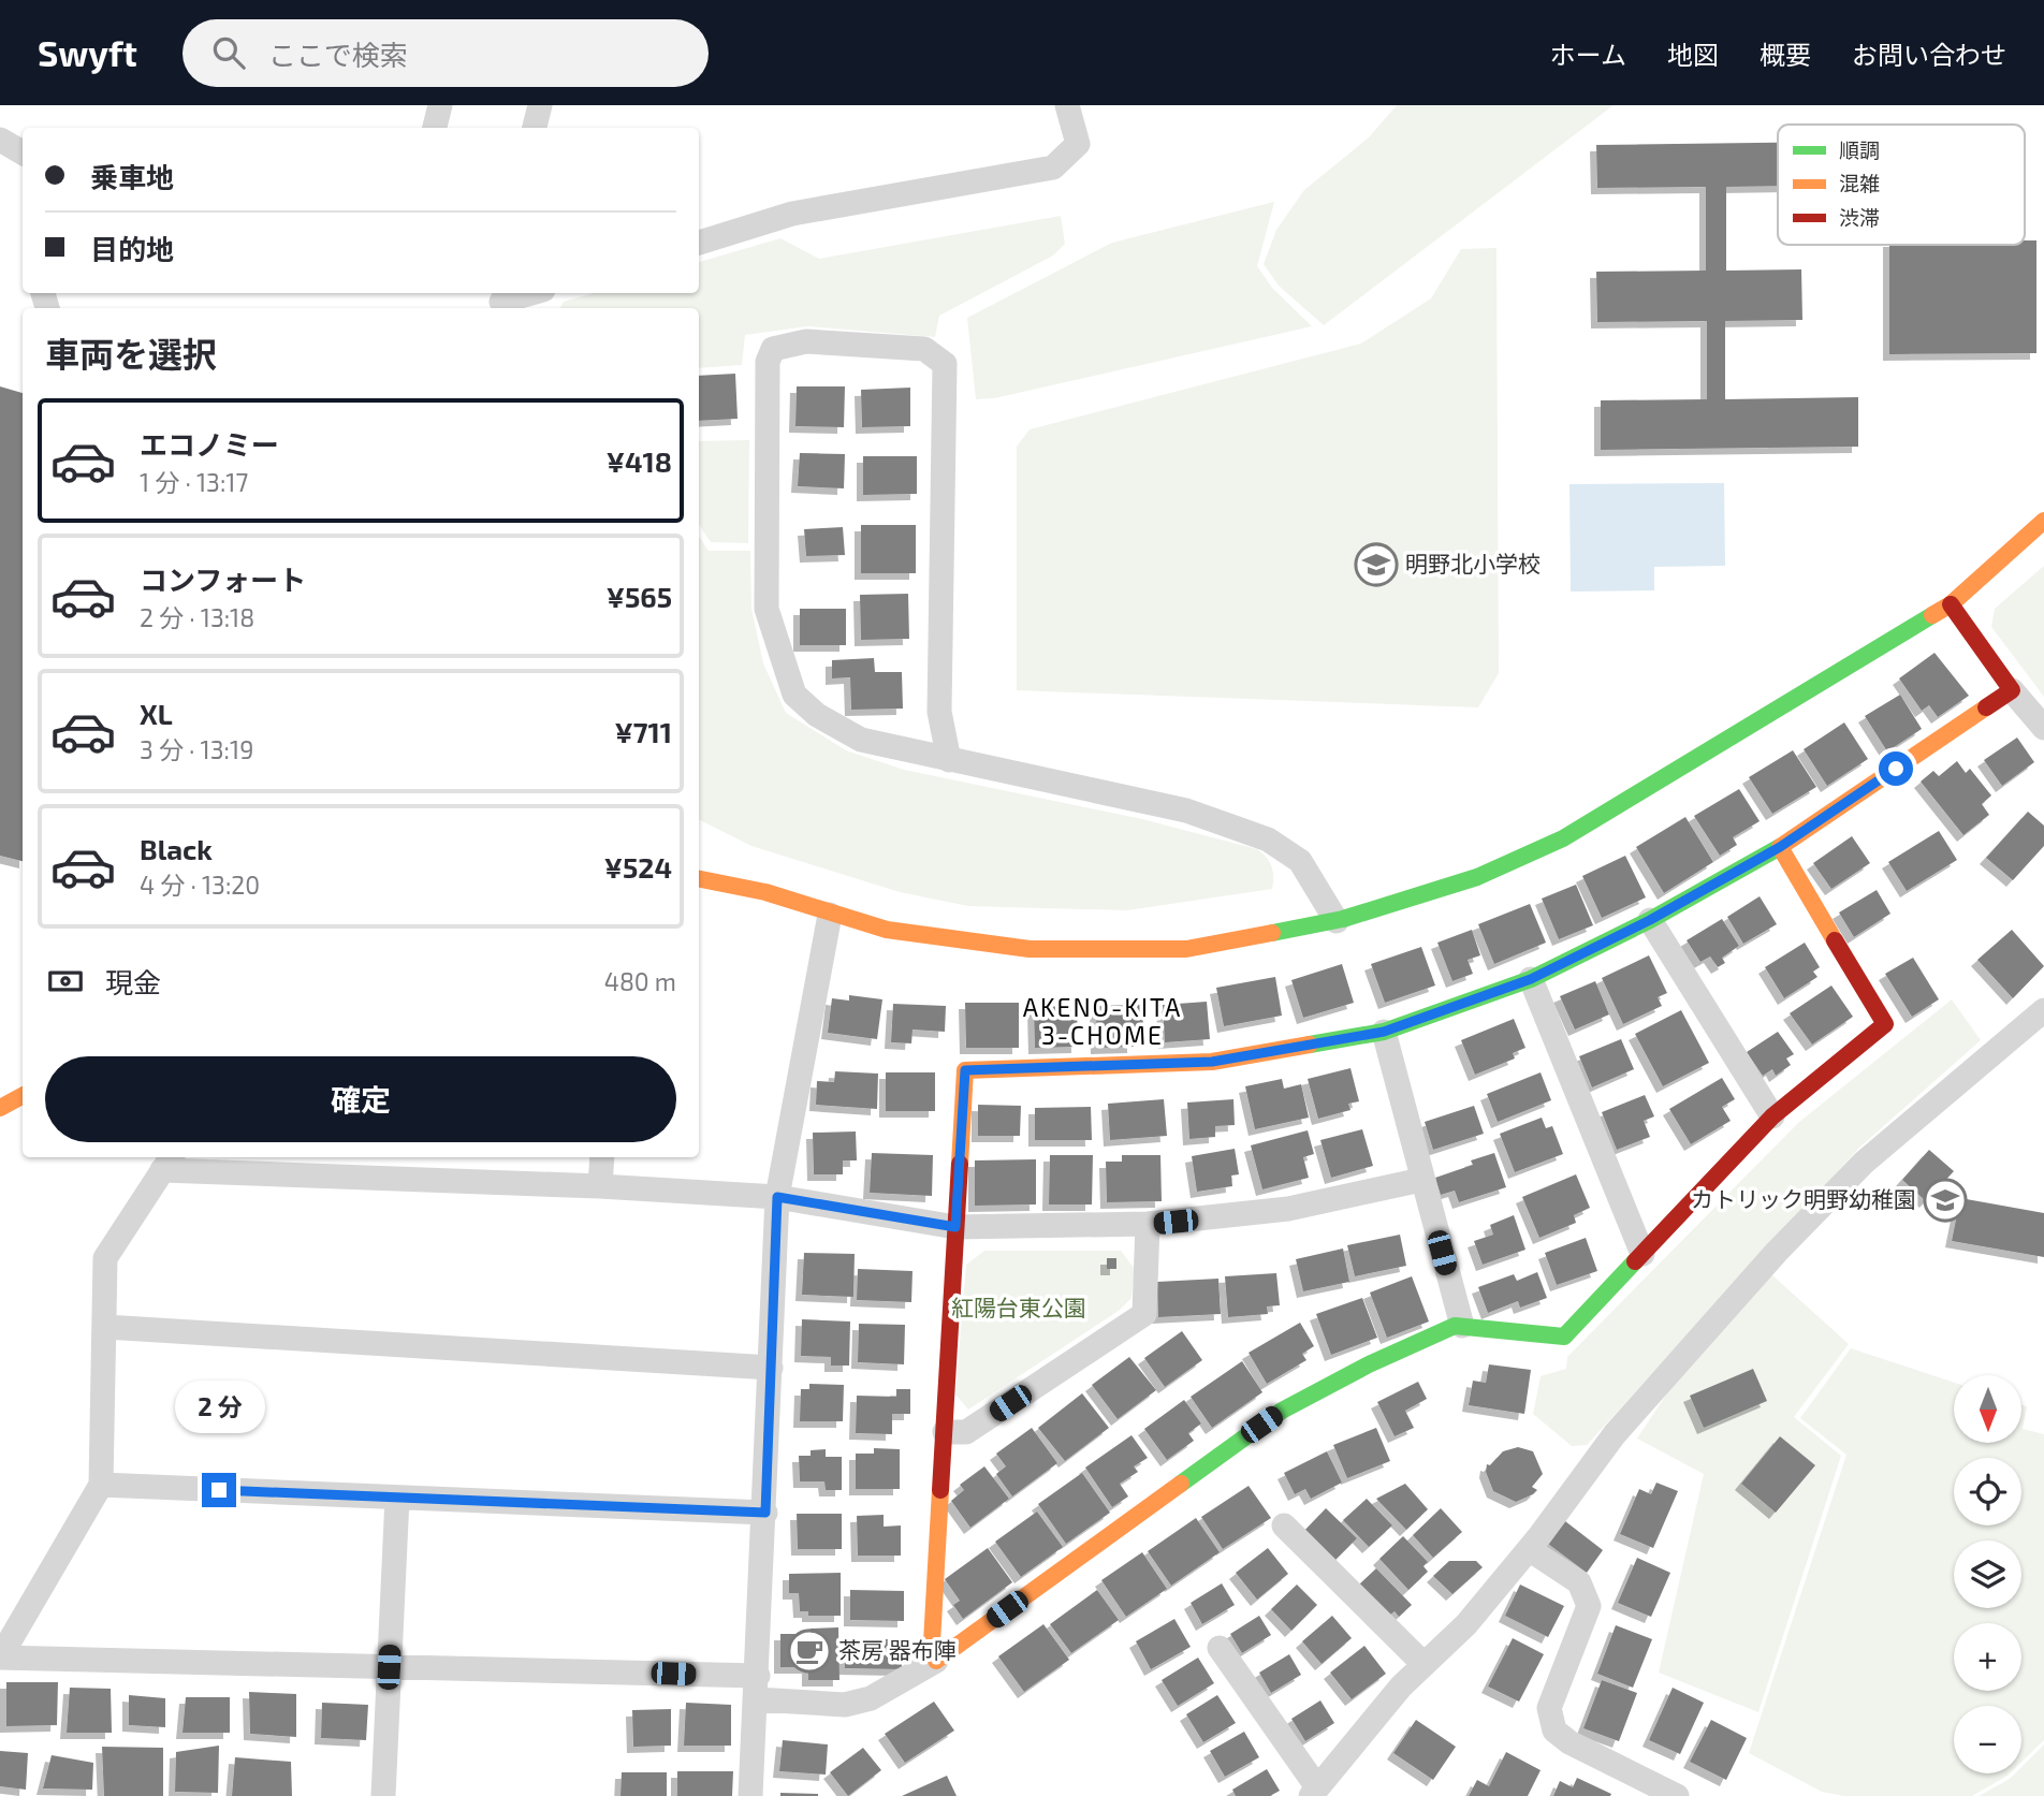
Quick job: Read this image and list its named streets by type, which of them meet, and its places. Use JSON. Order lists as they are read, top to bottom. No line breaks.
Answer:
{"districts":["AKENO-KITA 3-CHOME"],"parks":["紅陽台東公園"],"places":{"school or university":["明野北小学校","カトリック明野幼稚園"],"cafe":["茶房 器布陣"]},"legend":["順調","混雑","渋滞"],"north":"bottom","page":{"header":"Swyft","search":"ここで検索","nav":["ホーム","地図","概要","お問い合わせ"],"banner":["乗車地","目的地"],"heading":"車両を選択","list":[{"name":"エコノミー","note":"1 分 · 13:17","value":"¥418"},{"name":"コンフォート","note":"2 分 · 13:18","value":"¥565"},{"name":"XL","note":"3 分 · 13:19","value":"¥711"},{"name":"Black","note":"4 分 · 13:20","value":"¥524"}],"pay":["現金","480 m"],"buttons":"確定","map_buttons":["+","−"],"bubble":"2 分"}}
